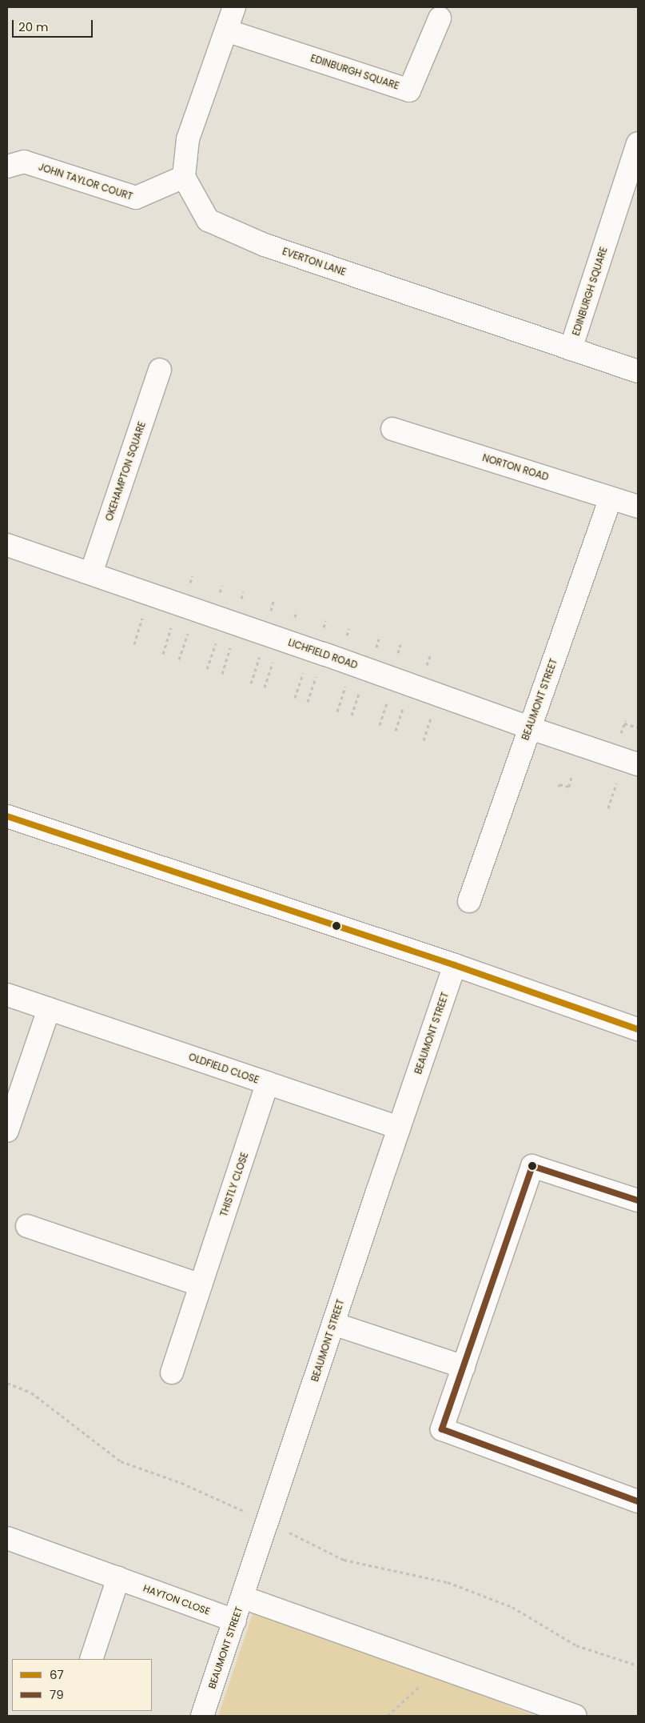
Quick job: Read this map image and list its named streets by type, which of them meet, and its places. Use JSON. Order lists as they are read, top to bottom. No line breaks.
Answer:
{"streets":{"street":["EDINBURGH SQUARE","JOHN TAYLOR COURT","EVERTON LANE","NORTON ROAD","OKEHAMPTON SQUARE","LICHFIELD ROAD","BEAUMONT STREET","OLDFIELD CLOSE","THISTLY CLOSE","HAYTON CLOSE"]},"crossings":[["EDINBURGH SQUARE","EVERTON LANE"],["JOHN TAYLOR COURT","EVERTON LANE"],["NORTON ROAD","BEAUMONT STREET"],["OKEHAMPTON SQUARE","LICHFIELD ROAD"],["LICHFIELD ROAD","BEAUMONT STREET"],["BEAUMONT STREET","OLDFIELD CLOSE"],["BEAUMONT STREET","HAYTON CLOSE"],["OLDFIELD CLOSE","THISTLY CLOSE"]],"lines":["transit line 67","transit line 79"],"legend":["67","79"],"scale_bar":"20 m"}
